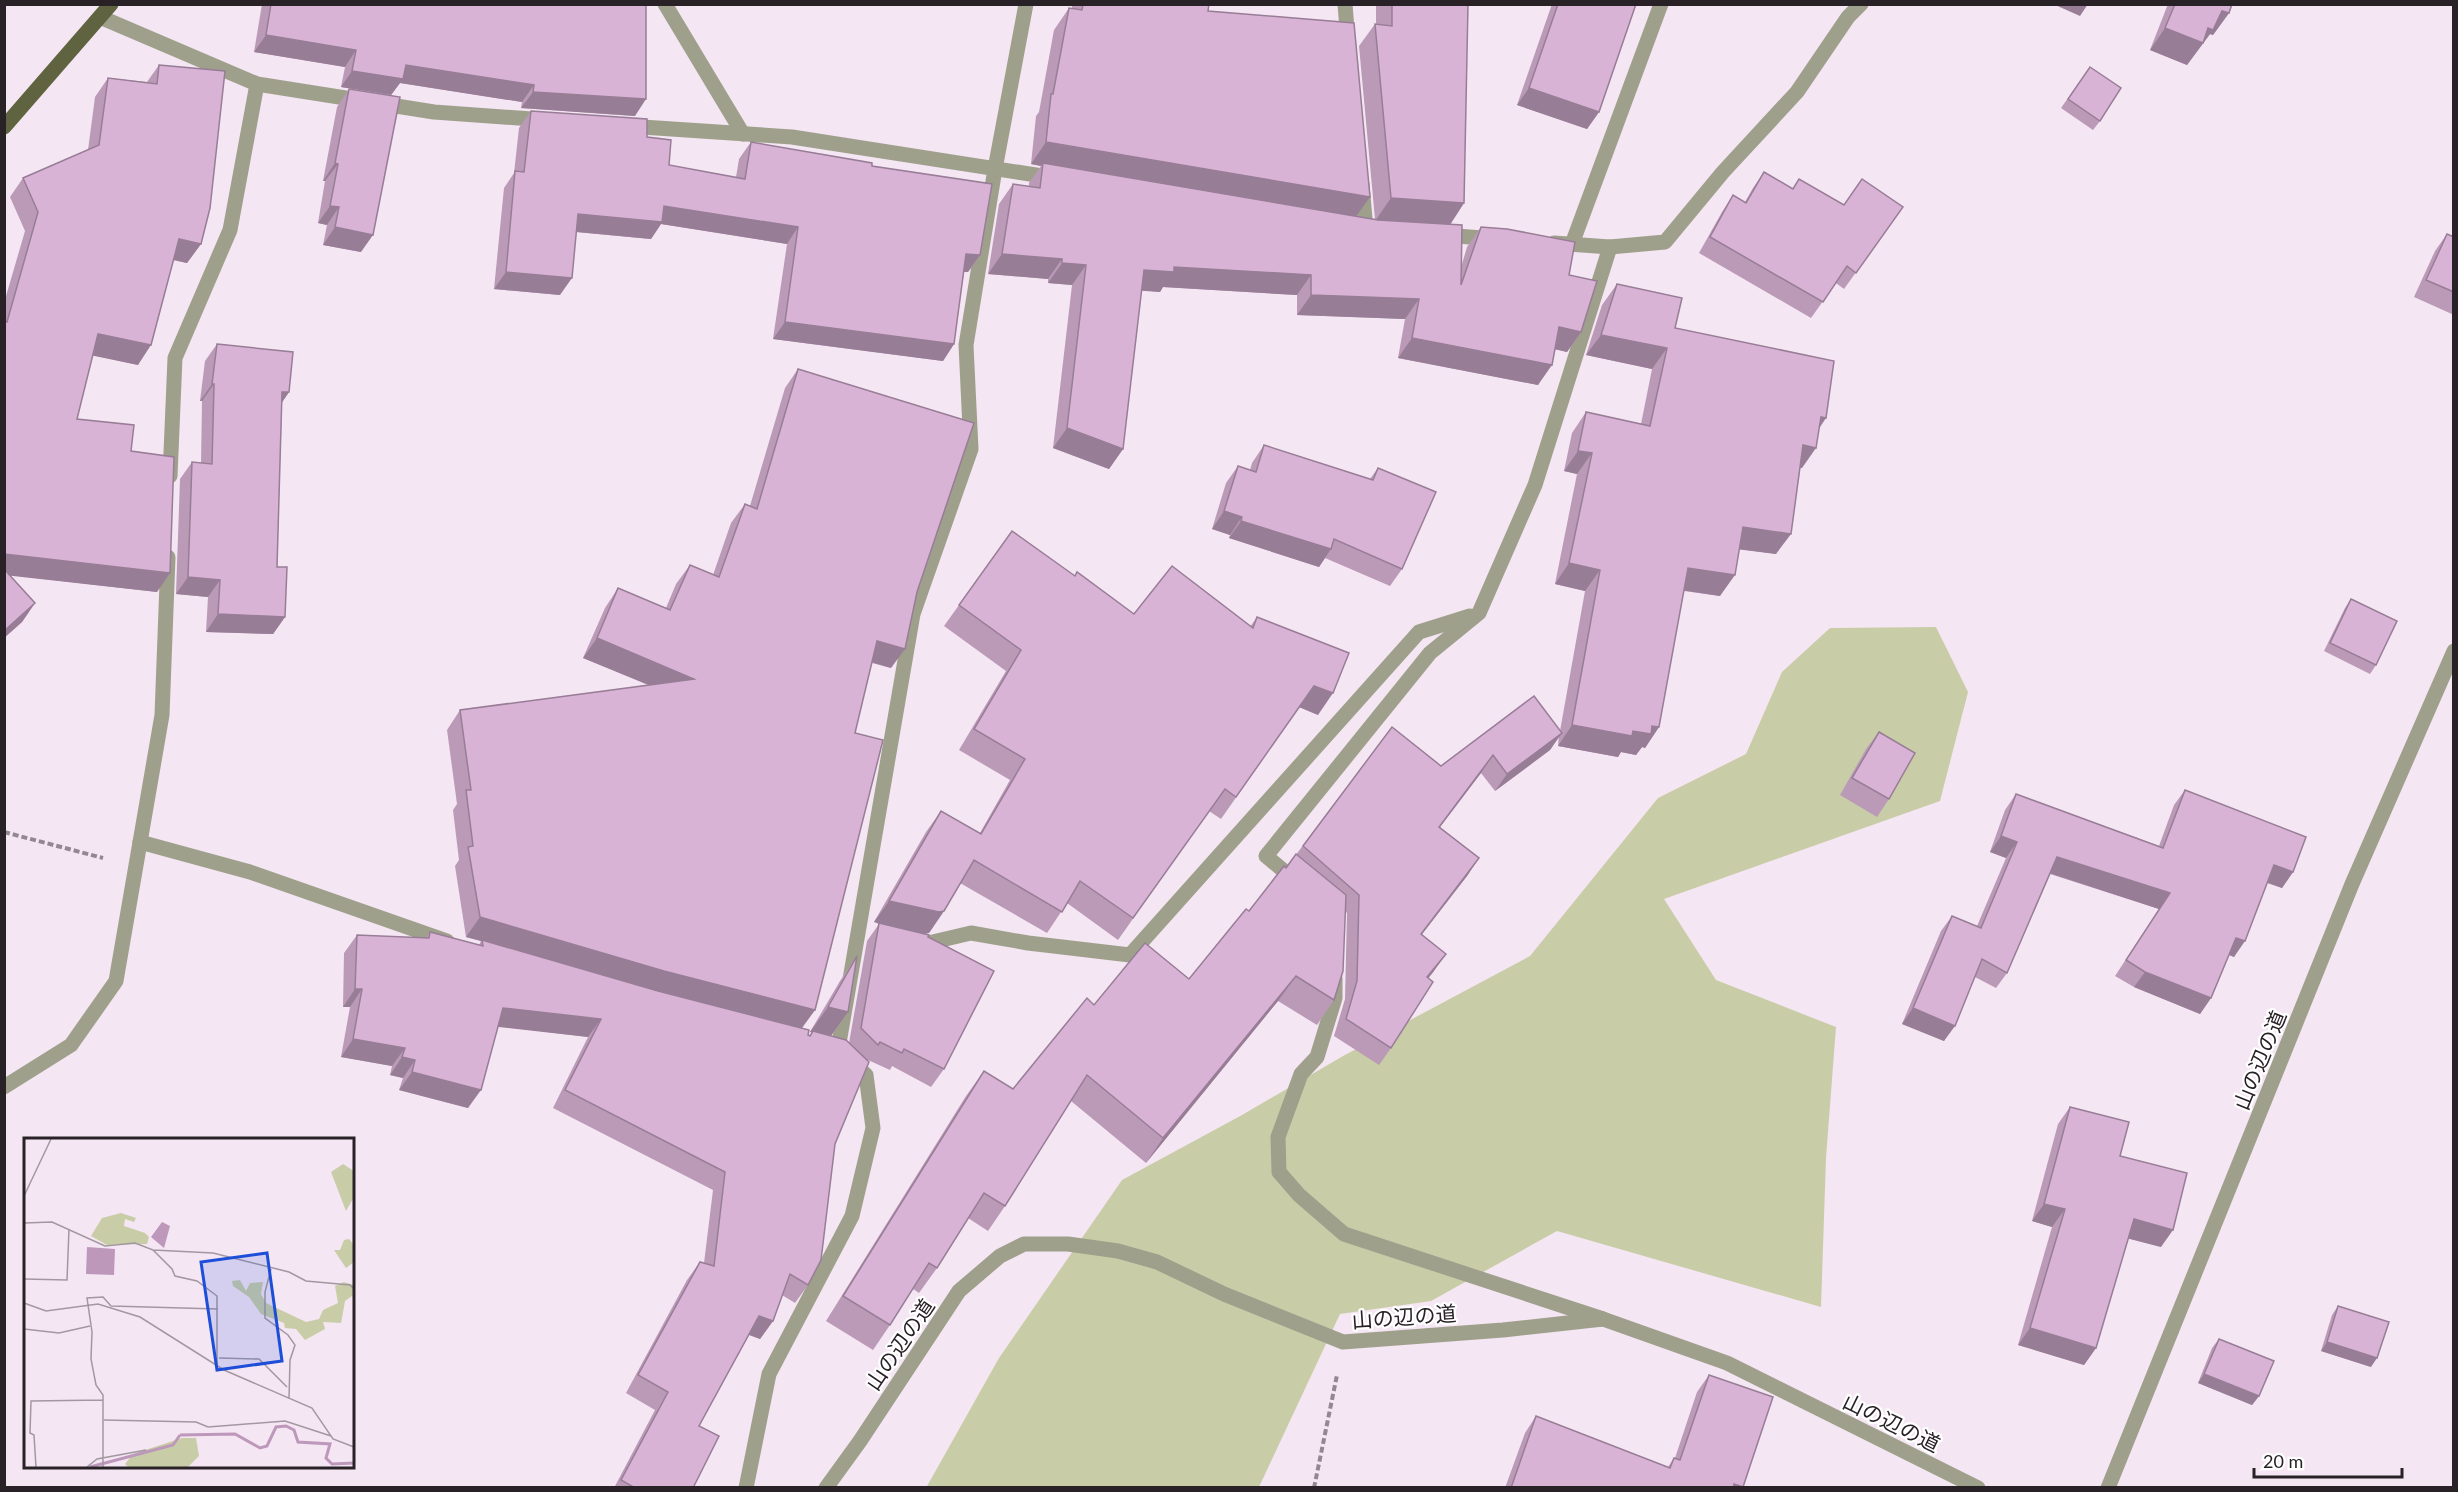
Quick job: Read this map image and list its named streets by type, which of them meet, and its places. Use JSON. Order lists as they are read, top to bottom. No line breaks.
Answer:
{"streets":{"street":["山の辺の道"]},"scale_bar":"20 m"}
